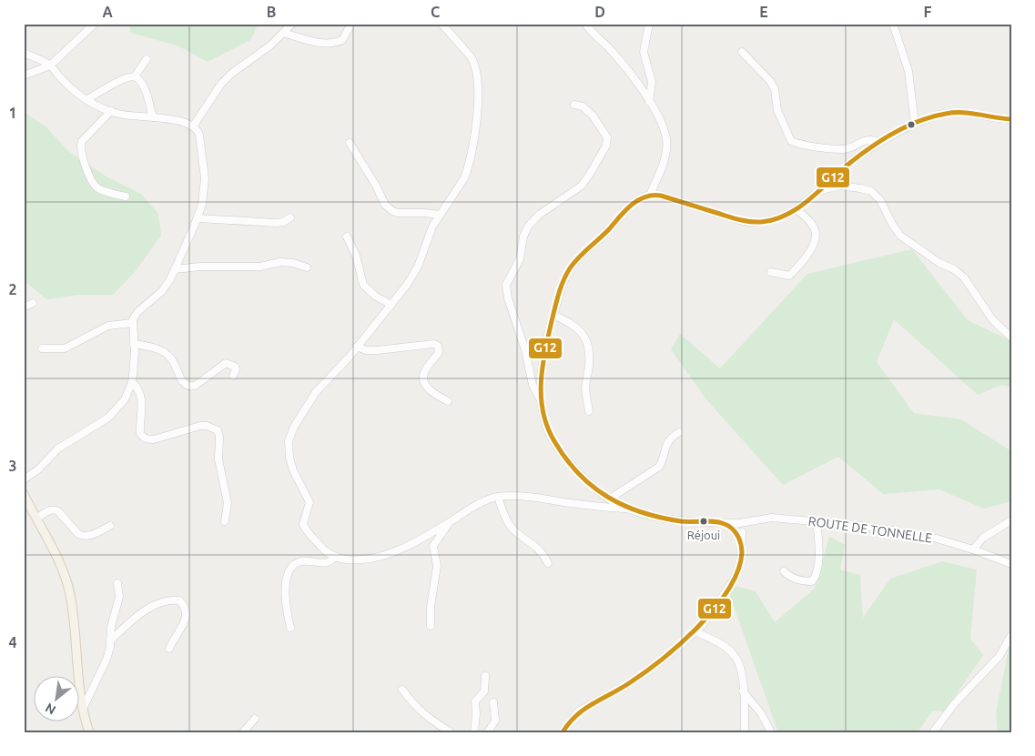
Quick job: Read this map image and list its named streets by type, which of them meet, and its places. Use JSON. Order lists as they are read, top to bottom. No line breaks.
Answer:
{"streets":{"street":["ROUTE DE TONNELLE"]},"places":["Réjoui"],"lines":["transit line G12"],"north":"bottom left","grid":{"columns":["A","B","C","D","E","F"],"rows":["1","2","3","4"]}}
